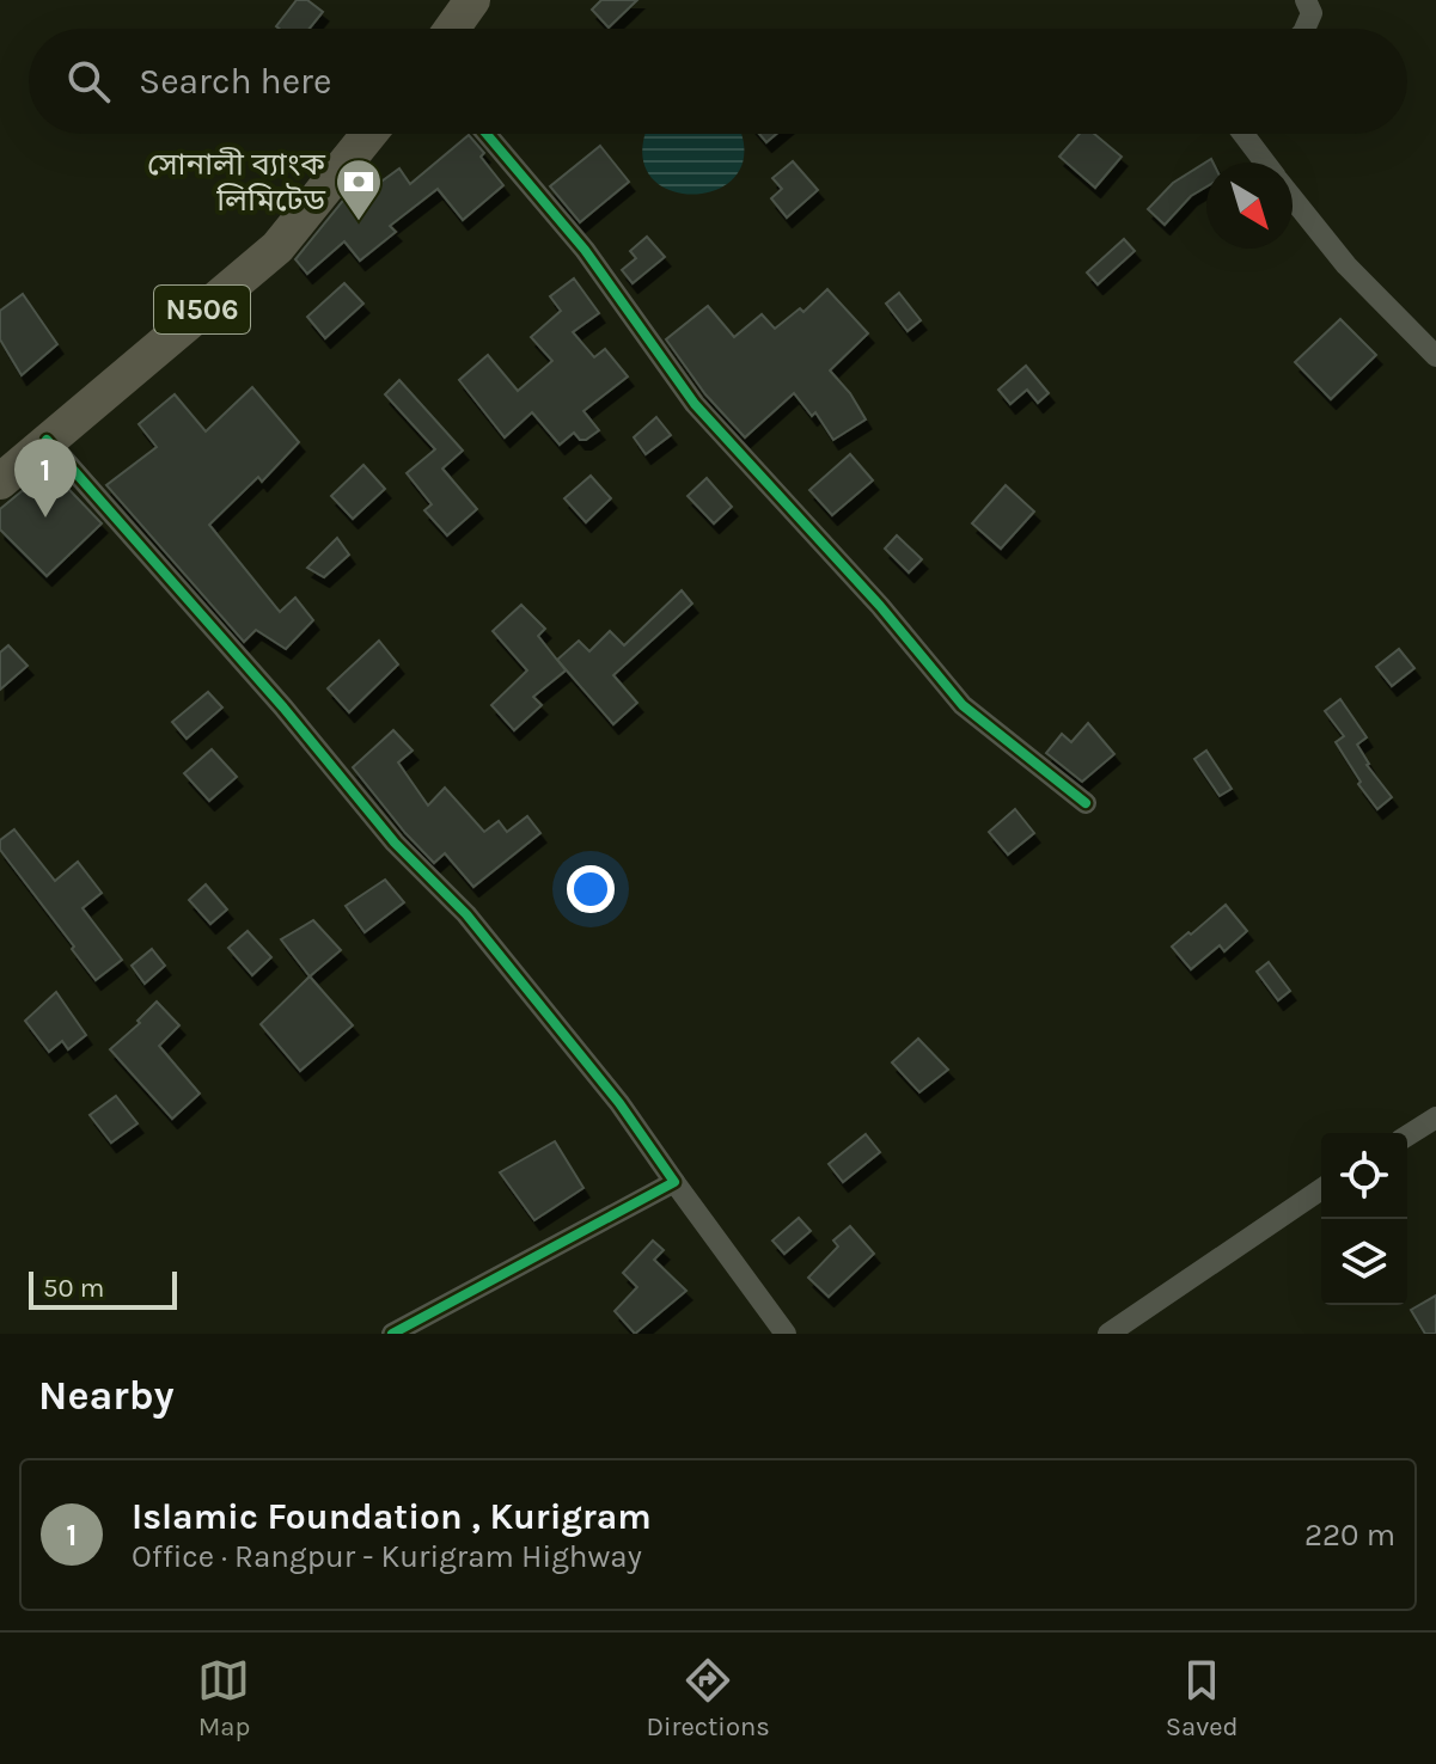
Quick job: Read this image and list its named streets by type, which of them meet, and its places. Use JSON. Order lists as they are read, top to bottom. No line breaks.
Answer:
{"streets":{"highway":["N506"]},"places":{"bank":["সোনালী ব্যাংক লিমিটেড"]},"scale_bar":"50 m","north":"bottom right","page":{"search":"Search here","pins":"1","scale":"50 m","heading":"Nearby","list":[{"mark":"1","name":"Islamic Foundation , Kurigram","note":"Office · Rangpur - Kurigram Highway","value":"220 m"}],"nav":["Map","Directions","Saved"]}}
